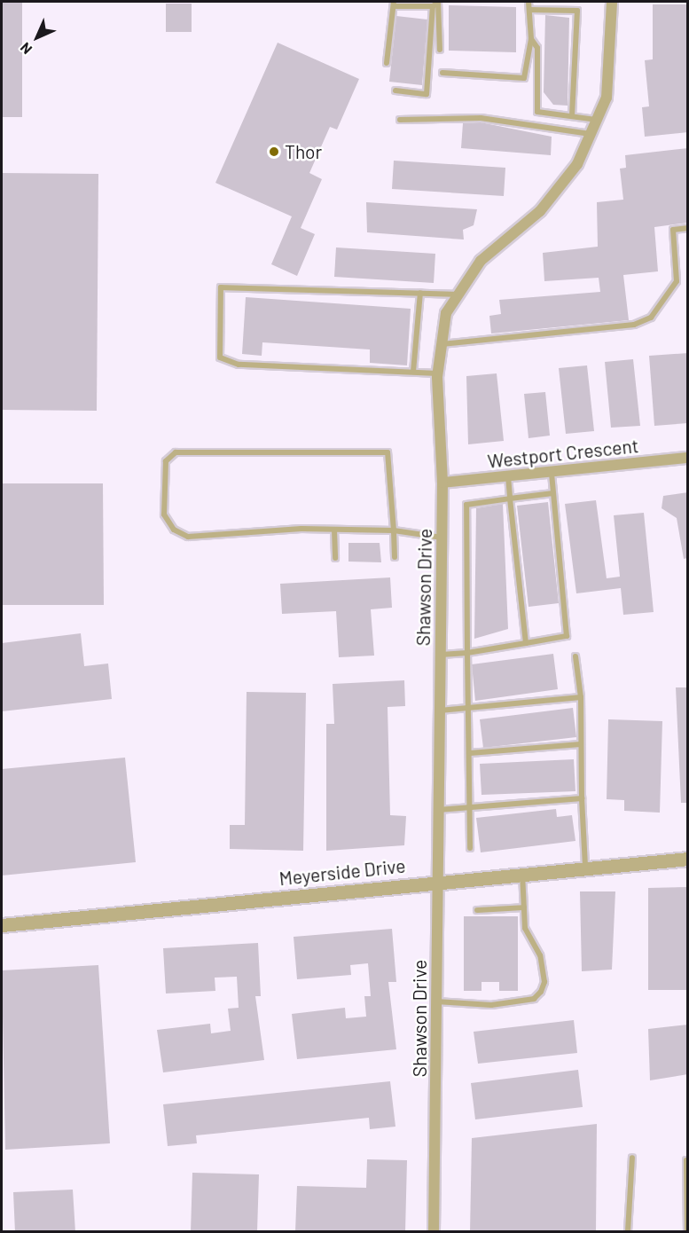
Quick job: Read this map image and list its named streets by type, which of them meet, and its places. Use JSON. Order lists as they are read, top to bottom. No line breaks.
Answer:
{"streets":{"street":["Westport Crescent","Shawson Drive","Meyerside Drive"]},"crossings":[["Westport Crescent","Shawson Drive"],["Shawson Drive","Meyerside Drive"]],"places":["Thor"],"north":"bottom left"}
